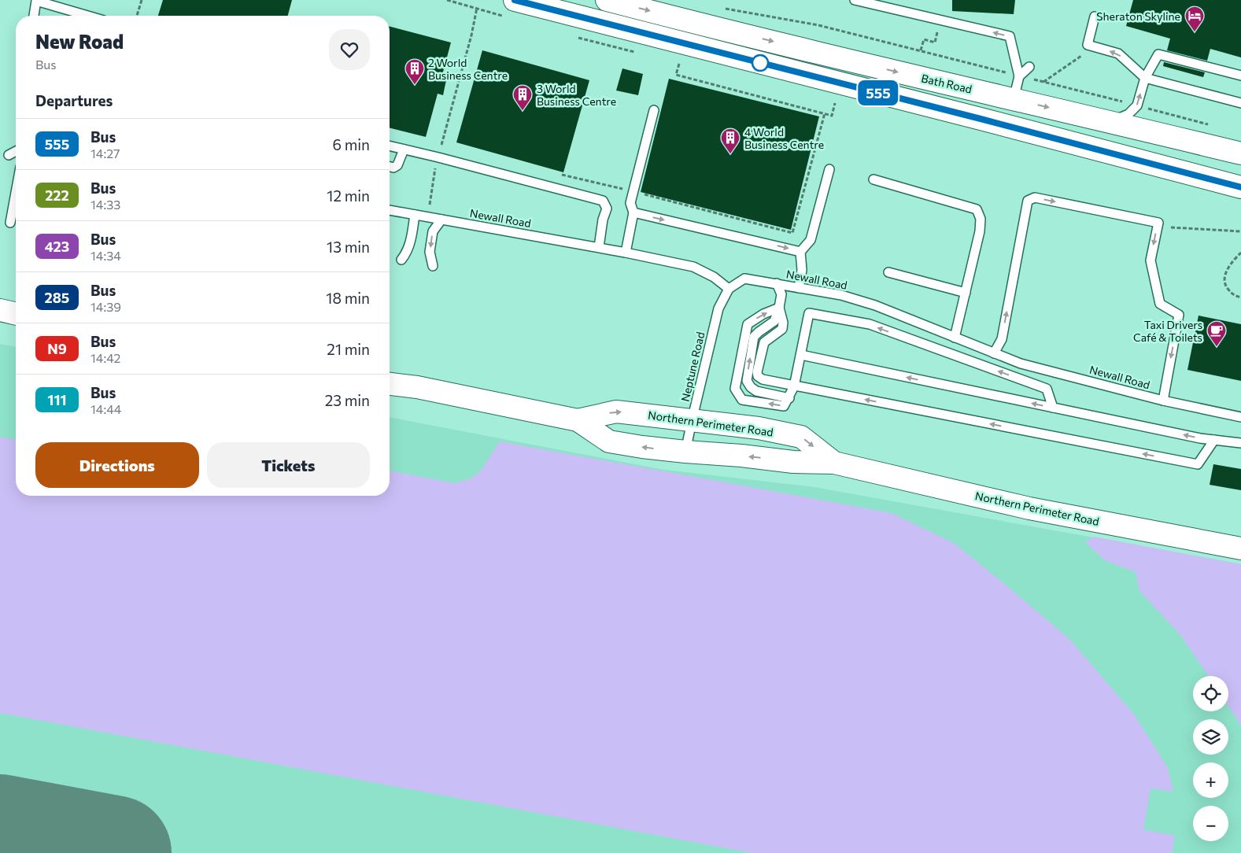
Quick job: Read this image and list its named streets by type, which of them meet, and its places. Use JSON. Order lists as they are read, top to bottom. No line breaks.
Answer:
{"streets":{"main road":["Bath Road","Northern Perimeter Road"],"lane":["Newall Road","Neptune Road"]},"crossings":[["Newall Road","Neptune Road"],["Neptune Road","Northern Perimeter Road"]],"places":{"hotel":["Sheraton Skyline"],"building":["2 World Business Centre","3 World Business Centre","4 World Business Centre"],"cafe":["Taxi Drivers Café & Toilets"]},"lines":["bus line 555"],"page":{"on_map":"555","heading":[["New Road","Bus"],"Departures"],"list":[{"mark":"555","name":"Bus","note":"14:27","value":"6 min"},{"mark":"222","name":"Bus","note":"14:33","value":"12 min"},{"mark":"423","name":"Bus","note":"14:34","value":"13 min"},{"mark":"285","name":"Bus","note":"14:39","value":"18 min"},{"mark":"N9","name":"Bus","note":"14:42","value":"21 min"},{"mark":"111","name":"Bus","note":"14:44","value":"23 min"}],"buttons":["Directions","Tickets"],"map_buttons":["+","−"]}}
